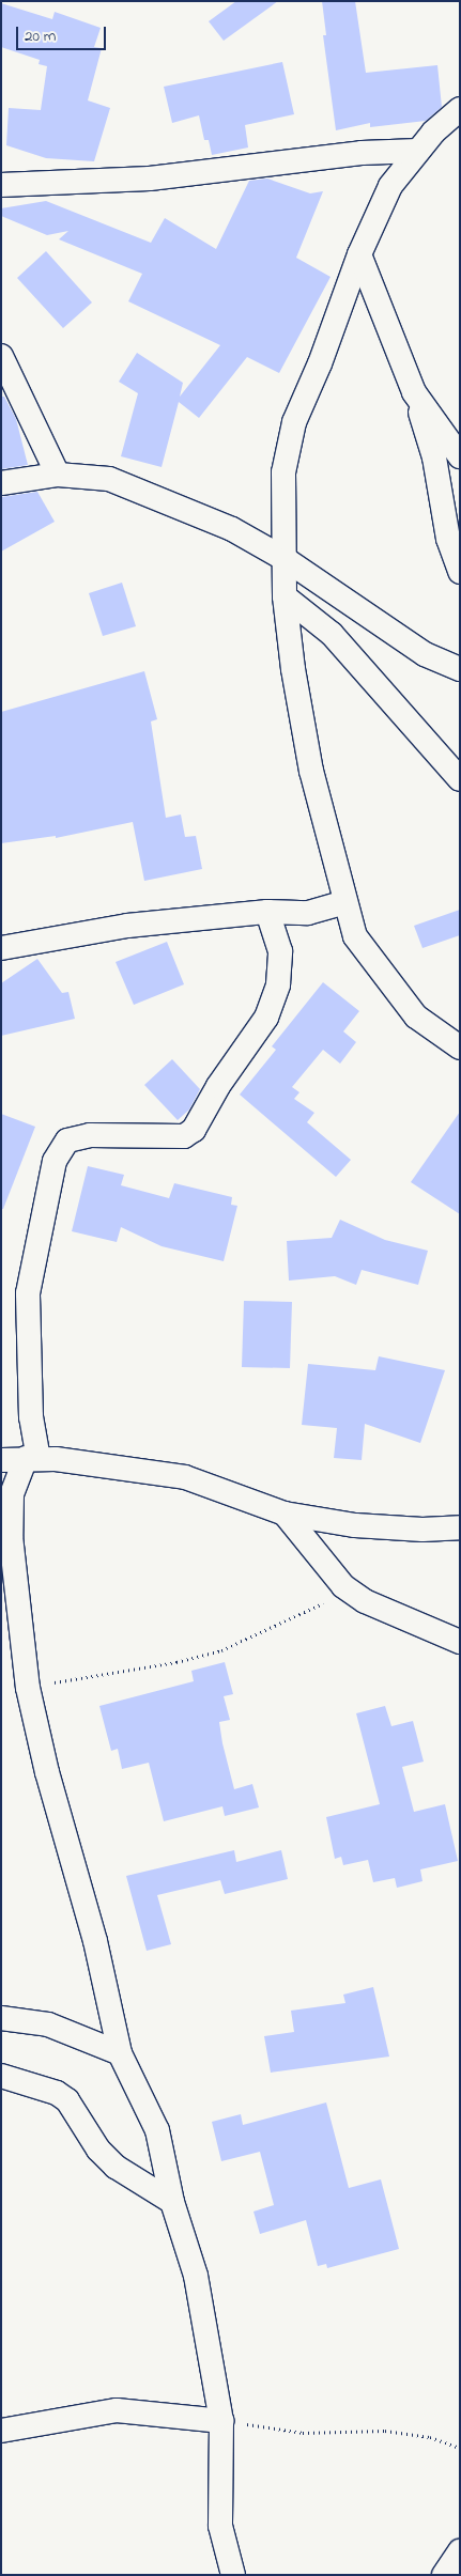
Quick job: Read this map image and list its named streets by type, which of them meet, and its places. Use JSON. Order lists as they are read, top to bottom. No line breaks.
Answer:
{"scale_bar":"20 m"}
